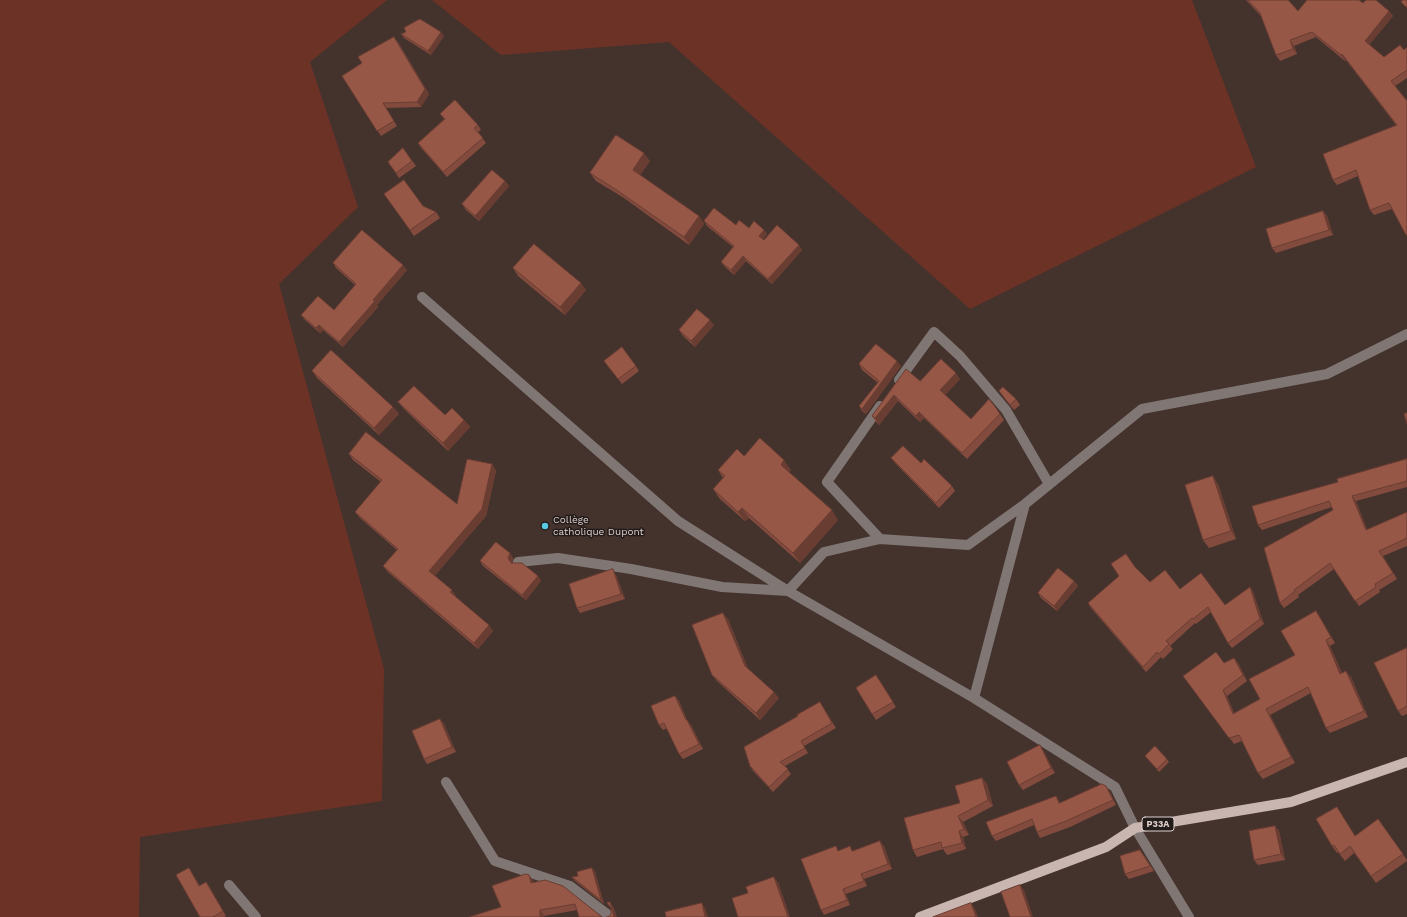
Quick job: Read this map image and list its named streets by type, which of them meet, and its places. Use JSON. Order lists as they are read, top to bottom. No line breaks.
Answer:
{"streets":{"main road":["P33A"]},"places":["Collège catholique Dupont"]}
